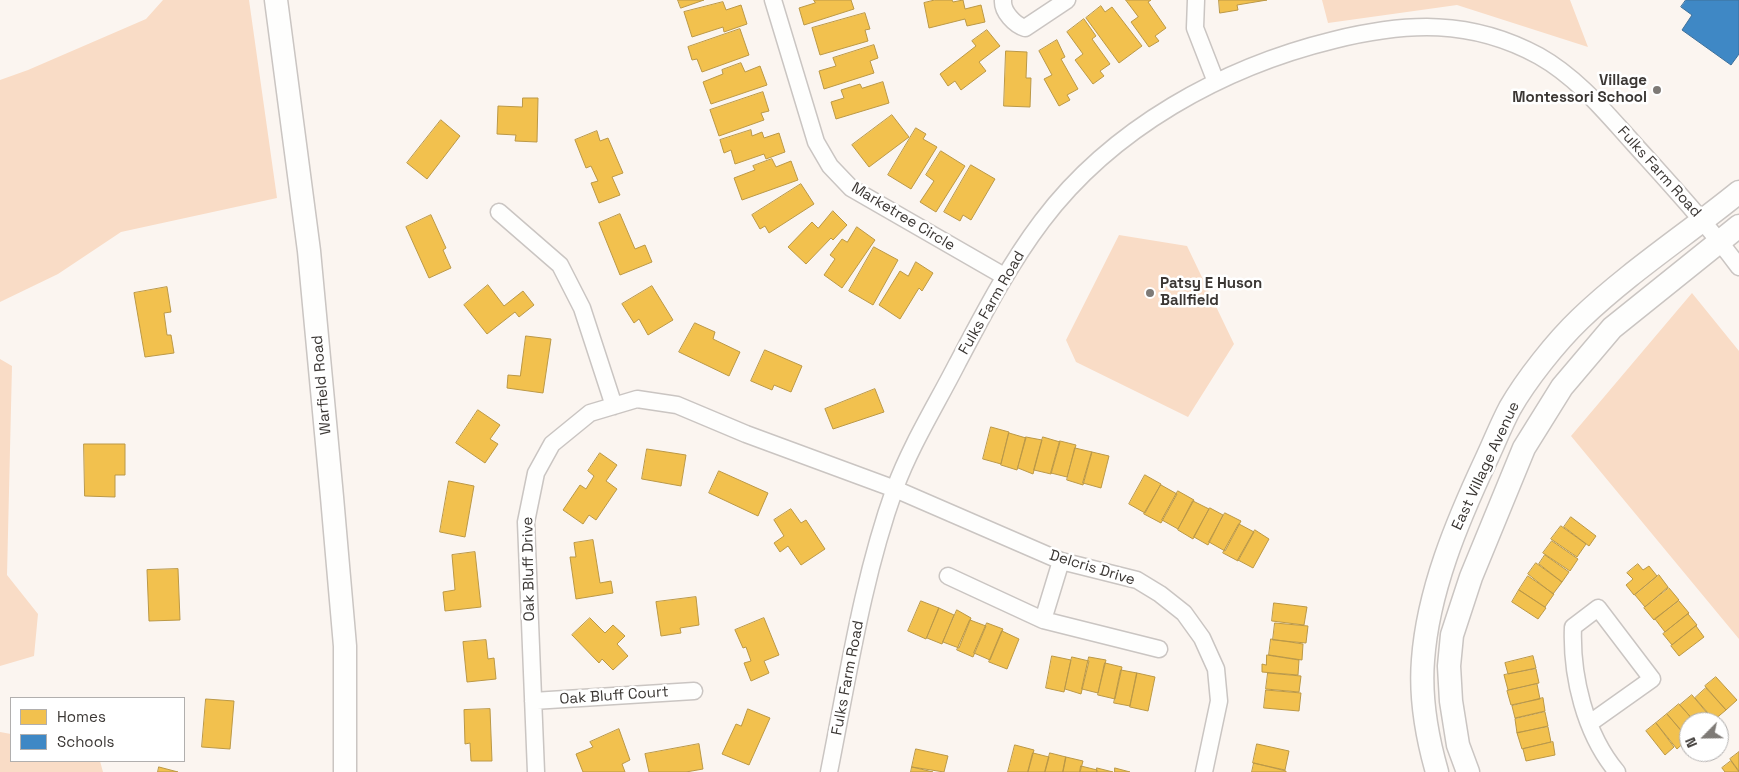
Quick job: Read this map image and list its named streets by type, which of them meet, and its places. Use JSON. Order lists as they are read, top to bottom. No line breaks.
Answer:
{"streets":{"street":["Fulks Farm Road","Marketree Circle","Warfield Road","East Village Avenue","Delcris Drive","Oak Bluff Drive","Oak Bluff Court"]},"crossings":[["Fulks Farm Road","Marketree Circle"],["Fulks Farm Road","East Village Avenue"],["Fulks Farm Road","Delcris Drive"],["Fulks Farm Road","Oak Bluff Drive"],["Delcris Drive","Oak Bluff Drive"],["Oak Bluff Drive","Oak Bluff Court"]],"places":["Village Montessori School","Patsy E Huson Ballfield"],"legend":["Homes","Schools"],"north":"bottom left"}
